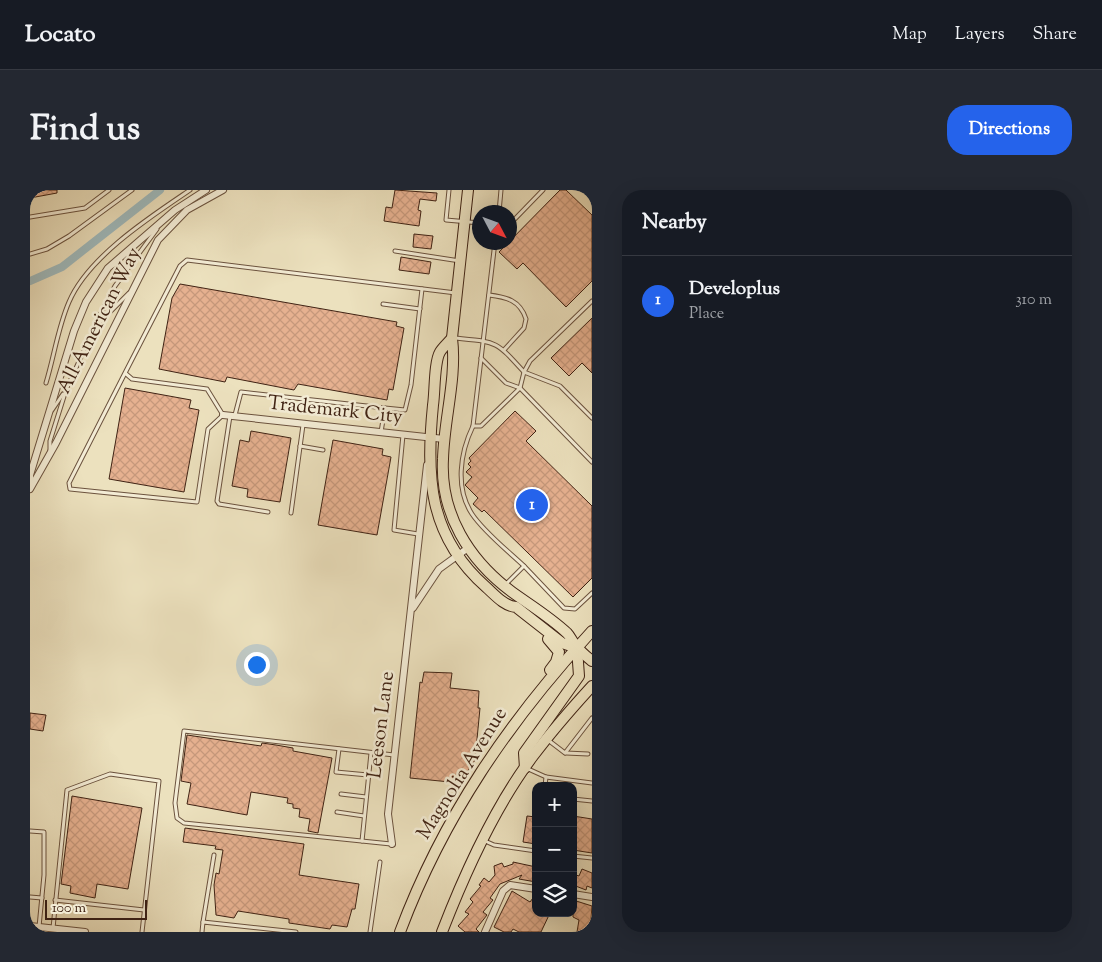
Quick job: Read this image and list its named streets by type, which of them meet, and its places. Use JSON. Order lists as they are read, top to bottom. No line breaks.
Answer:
{"streets":{"main road":["Magnolia Avenue"],"street":["All American Way","Trademark City","Leeson Lane"]},"crossings":[["Trademark City","Leeson Lane"]],"scale_bar":"100 m","north":"bottom right","page":{"header":"Locato","nav":["Map","Layers","Share"],"title":"Find us","buttons":"Directions","heading":"Nearby","list":[{"mark":"1","name":"Developlus","note":"Place","value":"310 m"}],"pins":"1","map_buttons":["+","−"],"scale":"100 m"}}
